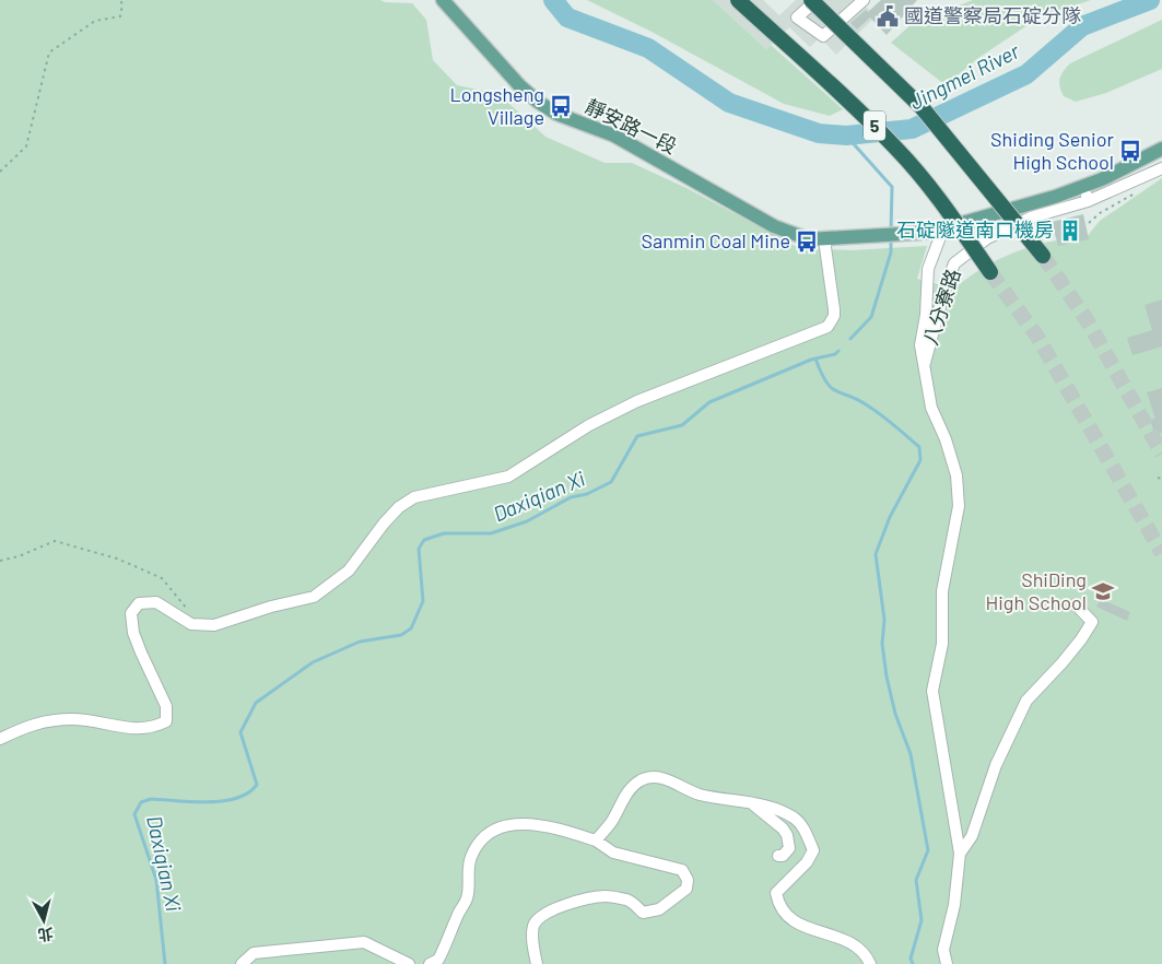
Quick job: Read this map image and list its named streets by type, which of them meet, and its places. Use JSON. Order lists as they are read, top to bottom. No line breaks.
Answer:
{"streets":{"highway":["5"],"main road":["靜安路一段"],"street":["八分寮路"]},"water":["Jingmei River","Daxiqian Xi"],"places":{"public building":["國道警察局石碇分隊"],"bus stop":["Longsheng Village","Shiding Senior High School","Sanmin Coal Mine"],"building":["石碇隧道南口機房"],"school or university":["ShiDing High School"]},"north":"bottom"}
